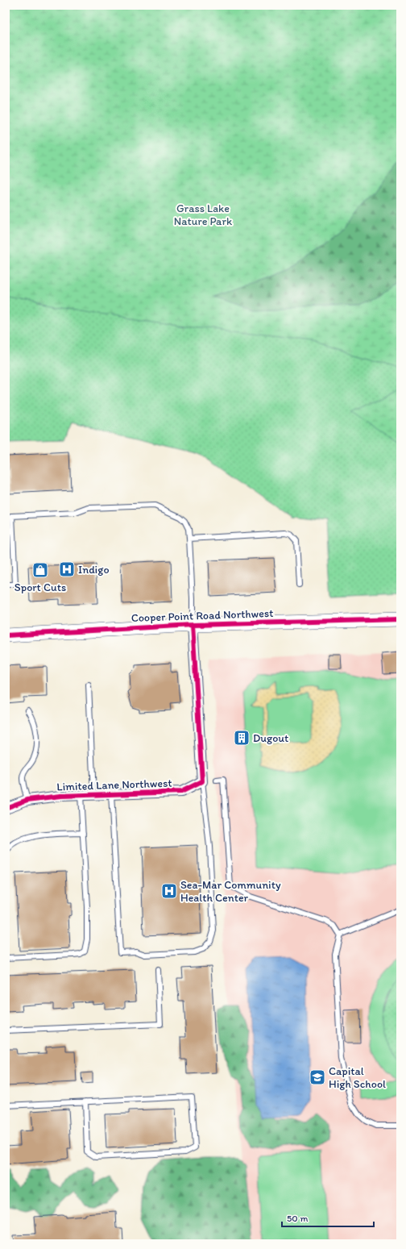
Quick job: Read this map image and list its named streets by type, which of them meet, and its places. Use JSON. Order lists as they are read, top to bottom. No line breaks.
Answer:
{"streets":{"main road":["Cooper Point Road Northwest"],"street":["Limited Lane Northwest"]},"parks":["Grass Lake Nature Park"],"places":{"hospital":["Indigo","Sea-Mar Community Health Center"],"shop":["Sport Cuts"],"building":["Dugout"],"school or university":["Capital High School"]},"scale_bar":"50 m"}
